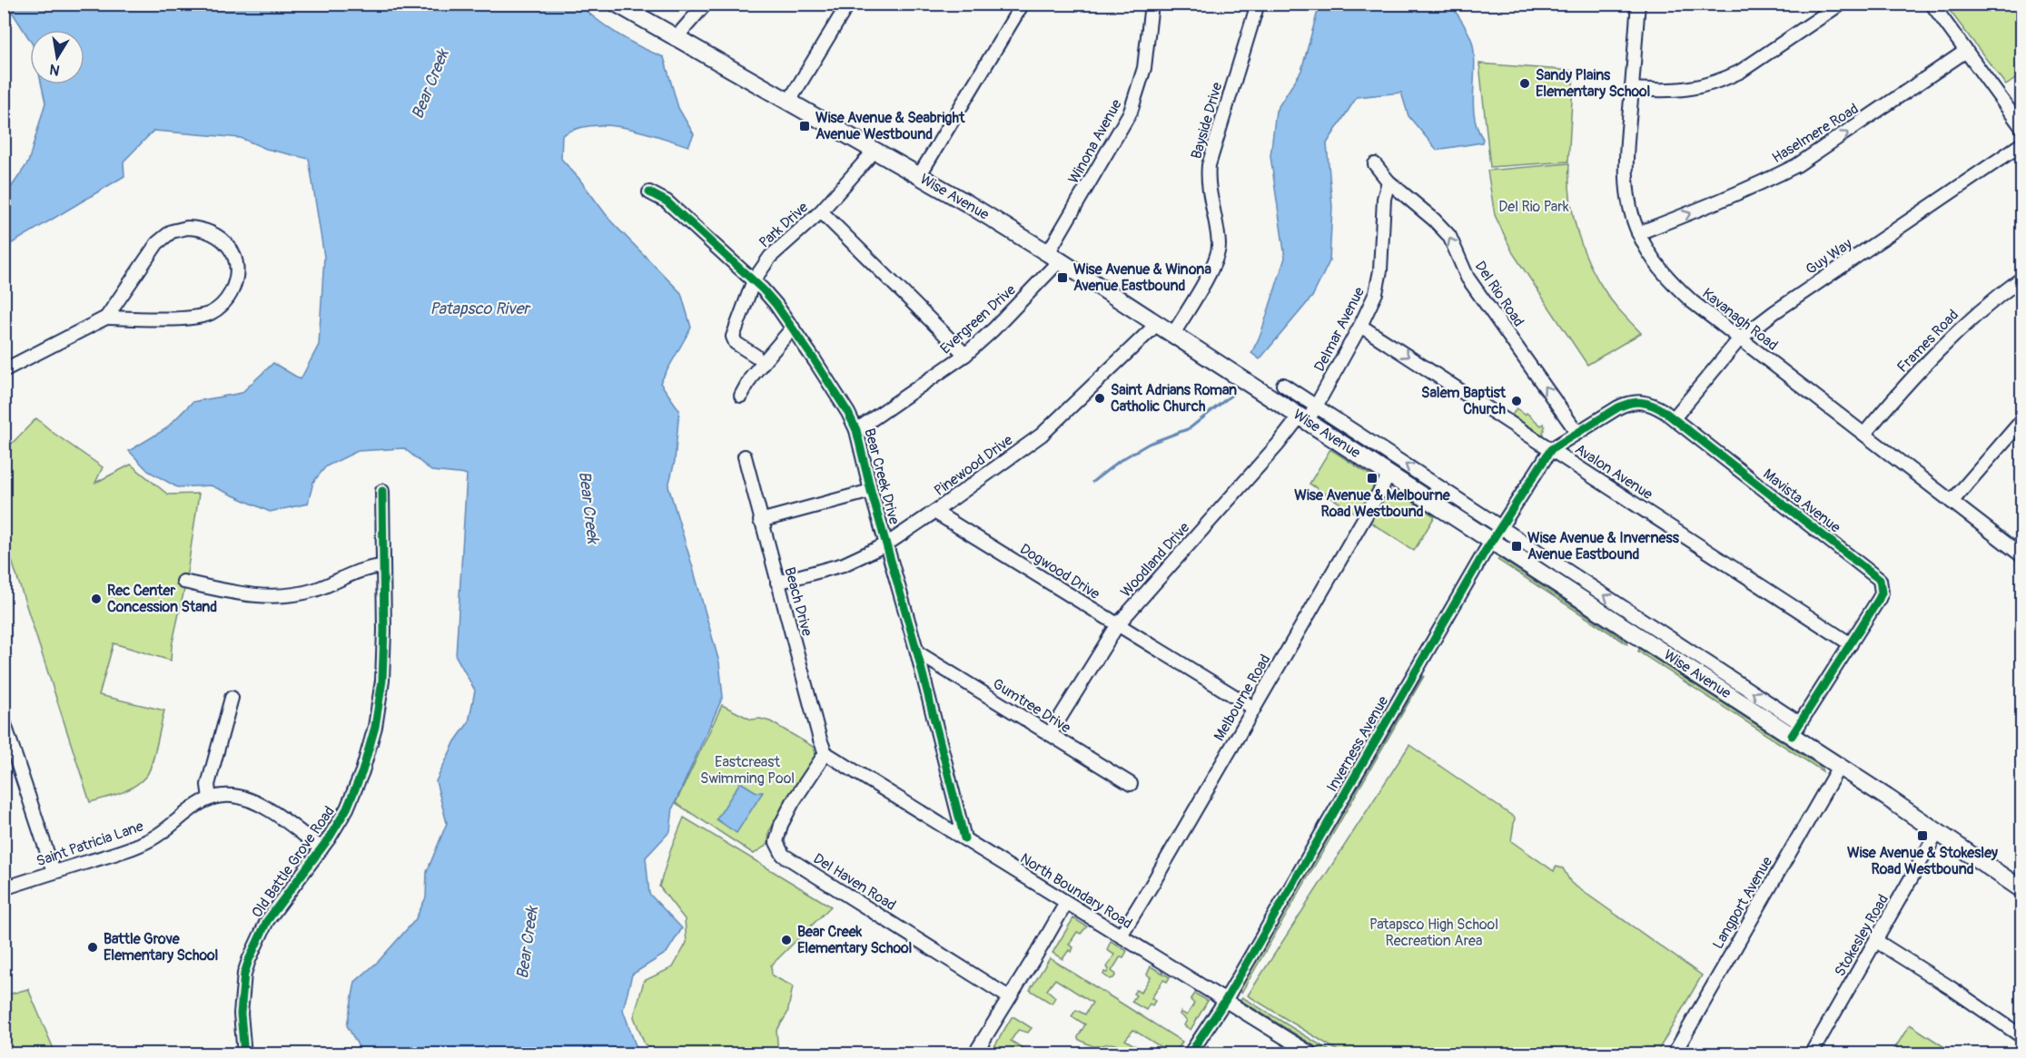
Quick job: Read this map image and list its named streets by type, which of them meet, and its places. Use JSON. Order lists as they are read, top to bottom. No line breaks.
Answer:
{"streets":{"main road":["Wise Avenue"],"street":["Bayside Drive","Haselmere Road","Winona Avenue","Park Drive","Guy Way","Del Rio Road","Evergreen Drive","Kavanagh Road","Delmar Avenue","Frames Road","Pinewood Drive","Avalon Avenue","Bear Creek Drive","Mavista Avenue","Woodland Drive","Dogwood Drive","Beach Drive","Melbourne Road","Gumtree Drive","Inverness Avenue","Saint Patricia Lane","Old Battle Grove Road","Del Haven Road","North Boundary Road","Langport Avenue","Stokesley Road"]},"crossings":[["Bayside Drive","Wise Avenue"],["Haselmere Road","Kavanagh Road"],["Winona Avenue","Wise Avenue"],["Winona Avenue","Evergreen Drive"],["Wise Avenue","Park Drive"],["Wise Avenue","Evergreen Drive"],["Wise Avenue","Delmar Avenue"],["Wise Avenue","Pinewood Drive"],["Wise Avenue","Mavista Avenue"],["Wise Avenue","Woodland Drive"],["Wise Avenue","Melbourne Road"],["Wise Avenue","Inverness Avenue"],["Wise Avenue","Langport Avenue"],["Wise Avenue","Stokesley Road"],["Park Drive","Bear Creek Drive"],["Guy Way","Kavanagh Road"],["Guy Way","Mavista Avenue"],["Del Rio Road","Delmar Avenue"],["Del Rio Road","Mavista Avenue"],["Evergreen Drive","Bear Creek Drive"],["Kavanagh Road","Frames Road"],["Delmar Avenue","Avalon Avenue"],["Delmar Avenue","Woodland Drive"],["Pinewood Drive","Bear Creek Drive"],["Pinewood Drive","Dogwood Drive"],["Pinewood Drive","Beach Drive"],["Avalon Avenue","Mavista Avenue"],["Avalon Avenue","Inverness Avenue"],["Bear Creek Drive","Gumtree Drive"],["Bear Creek Drive","North Boundary Road"],["Mavista Avenue","Inverness Avenue"],["Woodland Drive","Dogwood Drive"],["Woodland Drive","Gumtree Drive"],["Dogwood Drive","Melbourne Road"],["Beach Drive","Del Haven Road"],["Beach Drive","North Boundary Road"],["Melbourne Road","North Boundary Road"],["Inverness Avenue","North Boundary Road"],["Saint Patricia Lane","Old Battle Grove Road"],["Del Haven Road","North Boundary Road"]],"one_way":["Del Rio Road","Avalon Avenue"],"water":["Bear Creek","Patapsco River"],"parks":["Del Rio Park","Eastcreast Swimming Pool","Patapsco High School Recreation Area"],"places":{"other":["Sandy Plains Elementary School","Saint Adrians Roman Catholic Church","Salem Baptist Church","Rec Center Concession Stand","Bear Creek Elementary School","Battle Grove Elementary School"],"transit":["Wise Avenue & Seabright Avenue Westbound","Wise Avenue & Winona Avenue Eastbound","Wise Avenue & Melbourne Road Westbound","Wise Avenue & Inverness Avenue Eastbound","Wise Avenue & Stokesley Road Westbound"]},"north":"bottom"}
